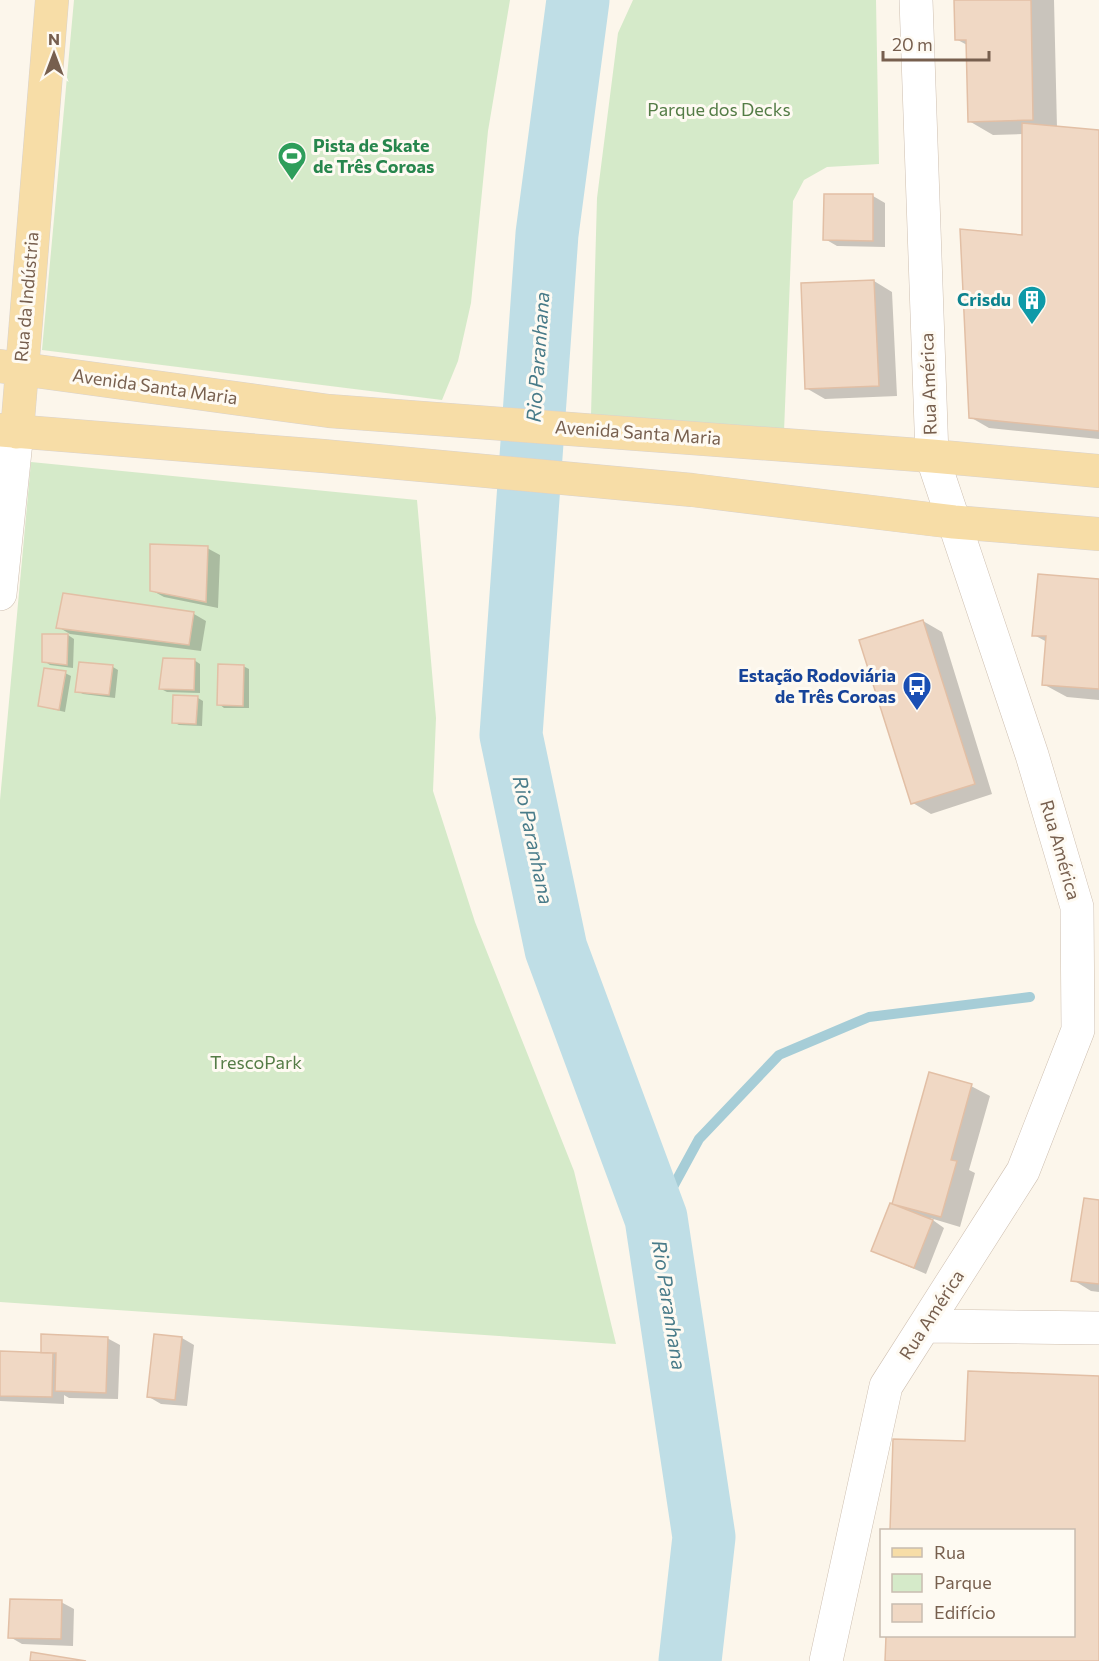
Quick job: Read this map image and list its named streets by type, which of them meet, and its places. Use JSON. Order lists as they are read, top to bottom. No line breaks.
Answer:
{"streets":{"main road":["Rua da Indústria","Avenida Santa Maria"],"street":["Rua América"]},"crossings":[["Rua da Indústria","Avenida Santa Maria"],["Rua América","Avenida Santa Maria"]],"water":["Rio Paranhana"],"parks":["Parque dos Decks","TrescoPark"],"places":{"sports":["Pista de Skate de Três Coroas"],"building":["Crisdu"],"bus stop":["Estação Rodoviária de Três Coroas"]},"legend":["Rua","Parque","Edifício"],"scale_bar":"20 m","north":"top"}
